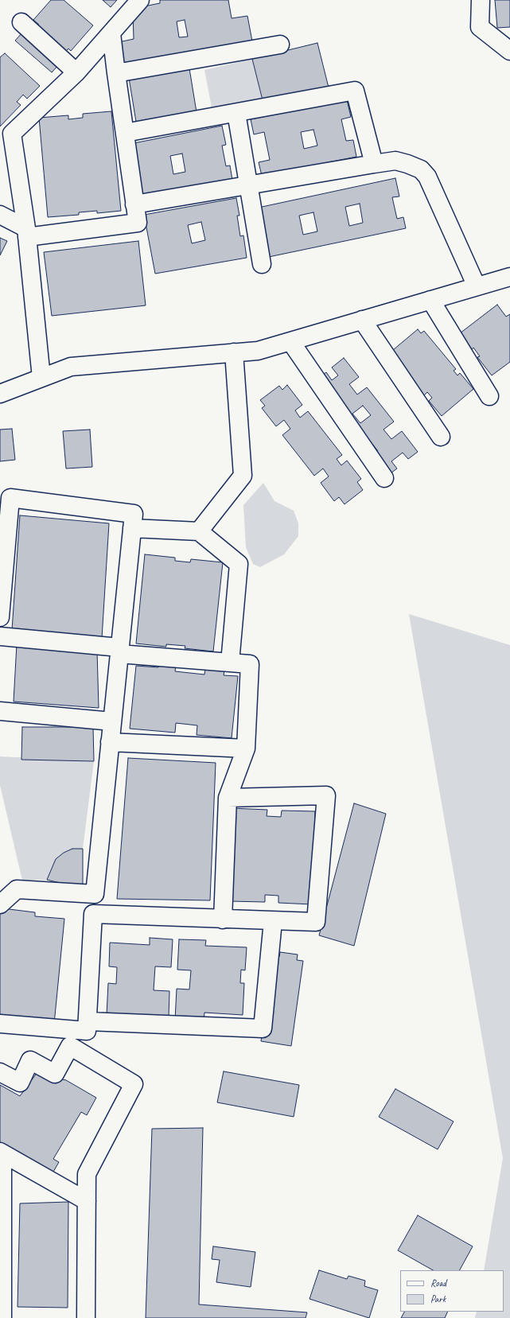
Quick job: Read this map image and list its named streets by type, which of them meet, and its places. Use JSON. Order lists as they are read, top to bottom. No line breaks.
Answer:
{"legend":["Road","Park"]}
